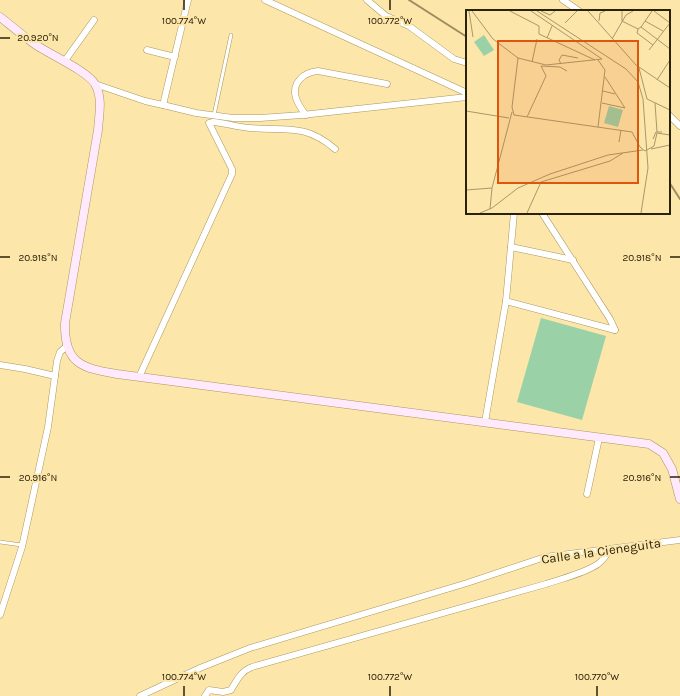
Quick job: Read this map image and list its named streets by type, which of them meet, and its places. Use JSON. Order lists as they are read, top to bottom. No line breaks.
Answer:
{"streets":{"street":["Calle a la Cieneguita"]},"coordinates":["100.774°W","100.772°W","20.920°N","20.918°N","20.916°N","100.770°W"]}
